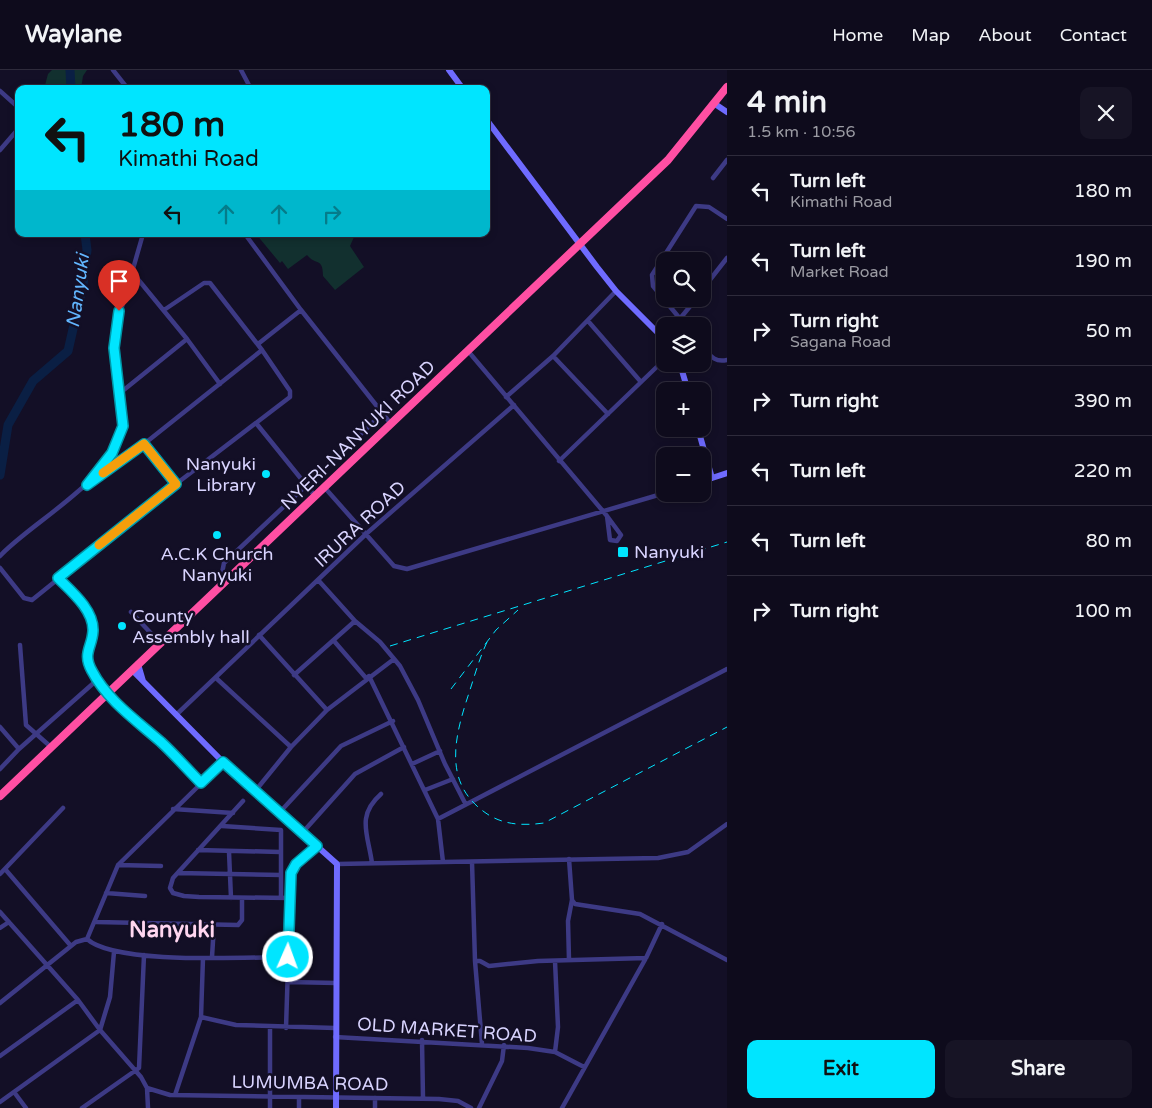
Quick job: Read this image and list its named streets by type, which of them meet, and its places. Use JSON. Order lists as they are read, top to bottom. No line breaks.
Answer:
{"streets":{"highway":["NYERI-NANYUKI ROAD"],"street":["IRURA ROAD","OLD MARKET ROAD","LUMUMBA ROAD"]},"districts":["Nanyuki"],"water":["Nanyuki"],"places":{"other":["Nanyuki Library","A.C.K Church Nanyuki","County Assembly hall"],"transit":["Nanyuki"]},"page":{"header":"Waylane","nav":["Home","Map","About","Contact"],"heading":["4 min","1.5 km · 10:56"],"turn":["180 m","Kimathi Road"],"list":[{"name":"Turn left","note":"Kimathi Road","value":"180 m"},{"name":"Turn left","note":"Market Road","value":"190 m"},{"name":"Turn right","note":"Sagana Road","value":"50 m"},{"name":"Turn right","value":"390 m"},{"name":"Turn left","value":"220 m"},{"name":"Turn left","value":"80 m"},{"name":"Turn right","value":"100 m"}],"map_buttons":["+","−"],"buttons":["Exit","Share"]}}
